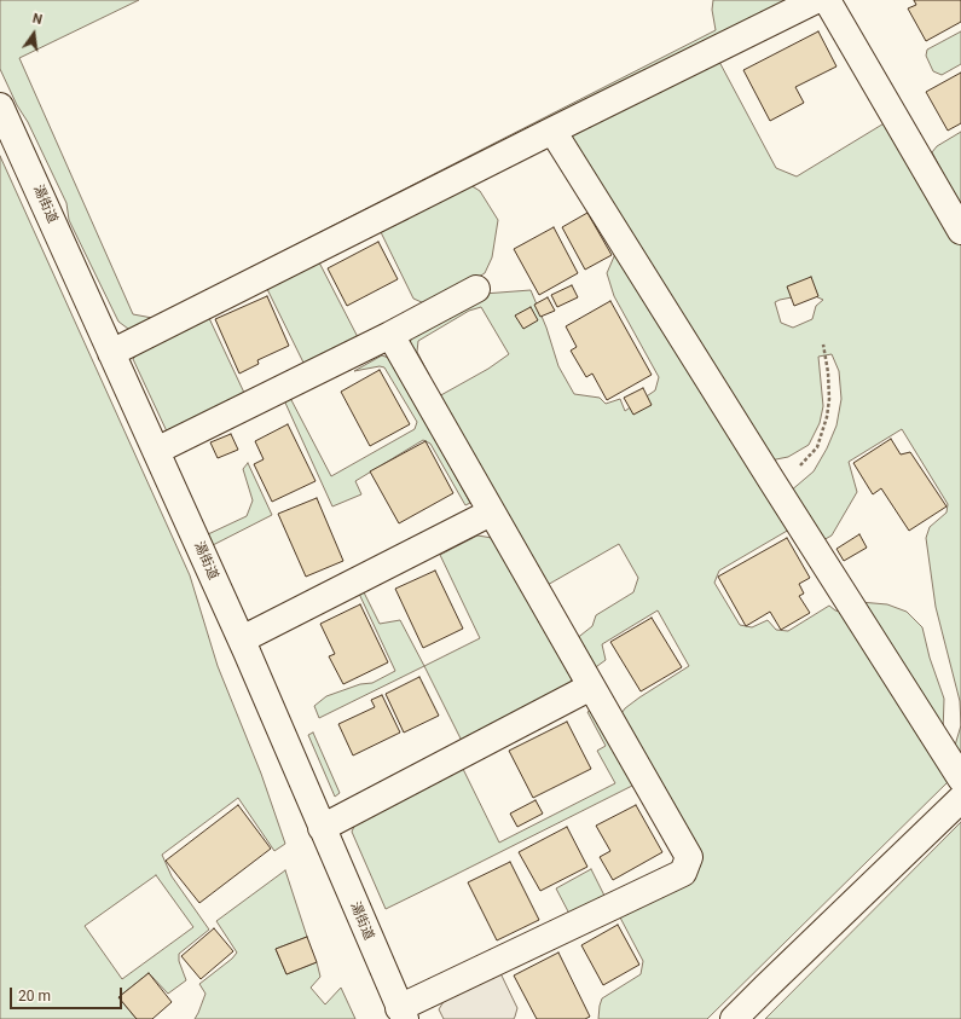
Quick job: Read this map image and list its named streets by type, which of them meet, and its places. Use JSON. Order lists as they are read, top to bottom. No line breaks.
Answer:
{"streets":{"street":["湯街道"]},"scale_bar":"20 m","north":"top"}
